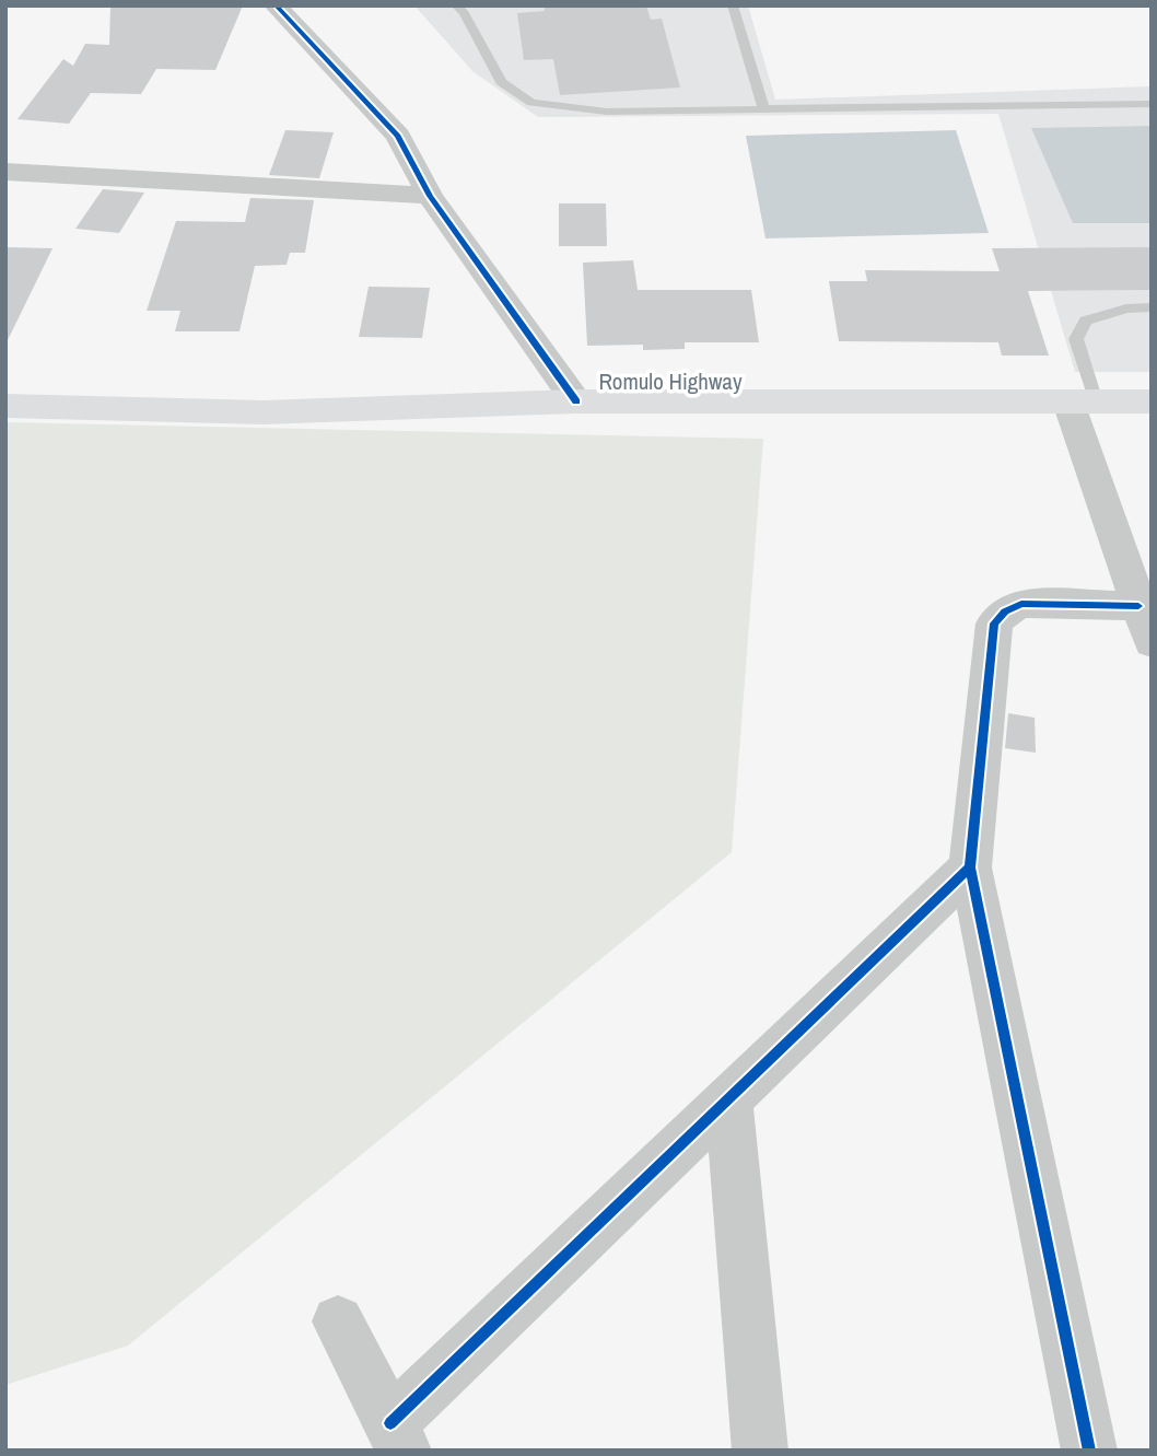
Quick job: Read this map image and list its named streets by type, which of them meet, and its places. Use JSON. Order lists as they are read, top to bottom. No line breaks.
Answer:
{"streets":{"highway":["Romulo Highway"]}}
